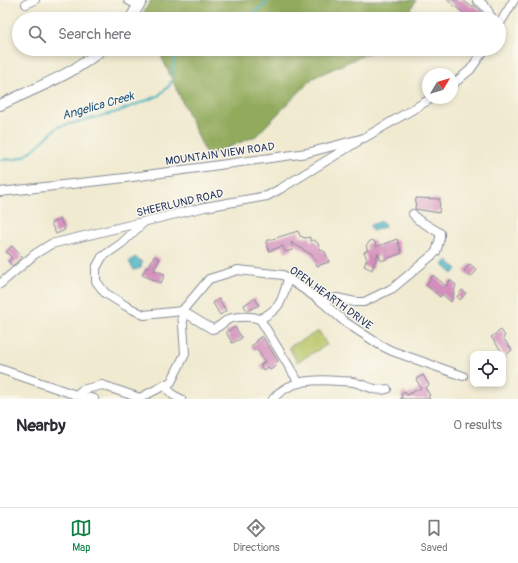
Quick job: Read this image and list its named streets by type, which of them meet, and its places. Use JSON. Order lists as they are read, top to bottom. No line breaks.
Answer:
{"streets":{"street":["MOUNTAIN VIEW ROAD","SHEERLUND ROAD","OPEN HEARTH DRIVE"]},"crossings":[["MOUNTAIN VIEW ROAD","SHEERLUND ROAD"]],"water":["Angelica Creek"],"north":"top right","page":{"search":"Search here","heading":["Nearby","0 results"],"nav":["Map","Directions","Saved"]}}
